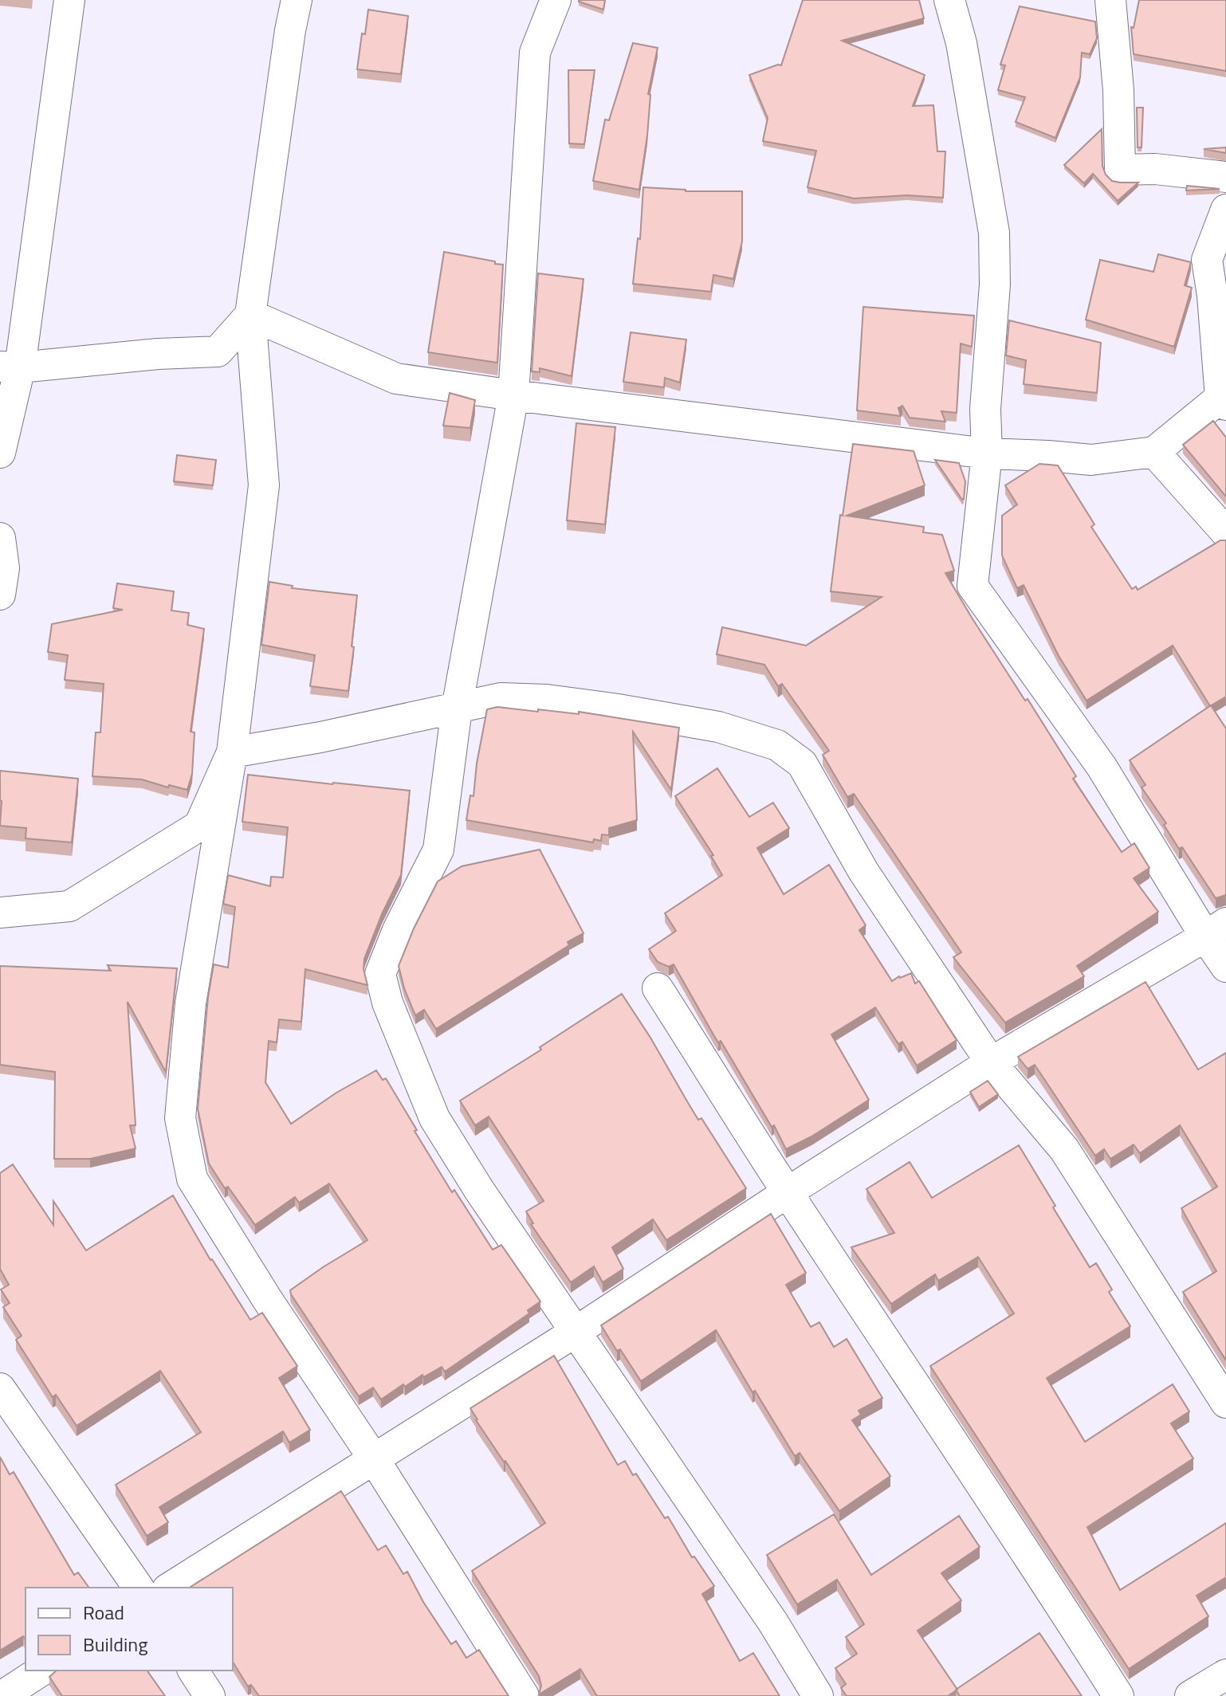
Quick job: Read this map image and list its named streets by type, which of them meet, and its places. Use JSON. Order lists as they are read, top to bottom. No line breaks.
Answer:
{"legend":["Road","Building"]}
